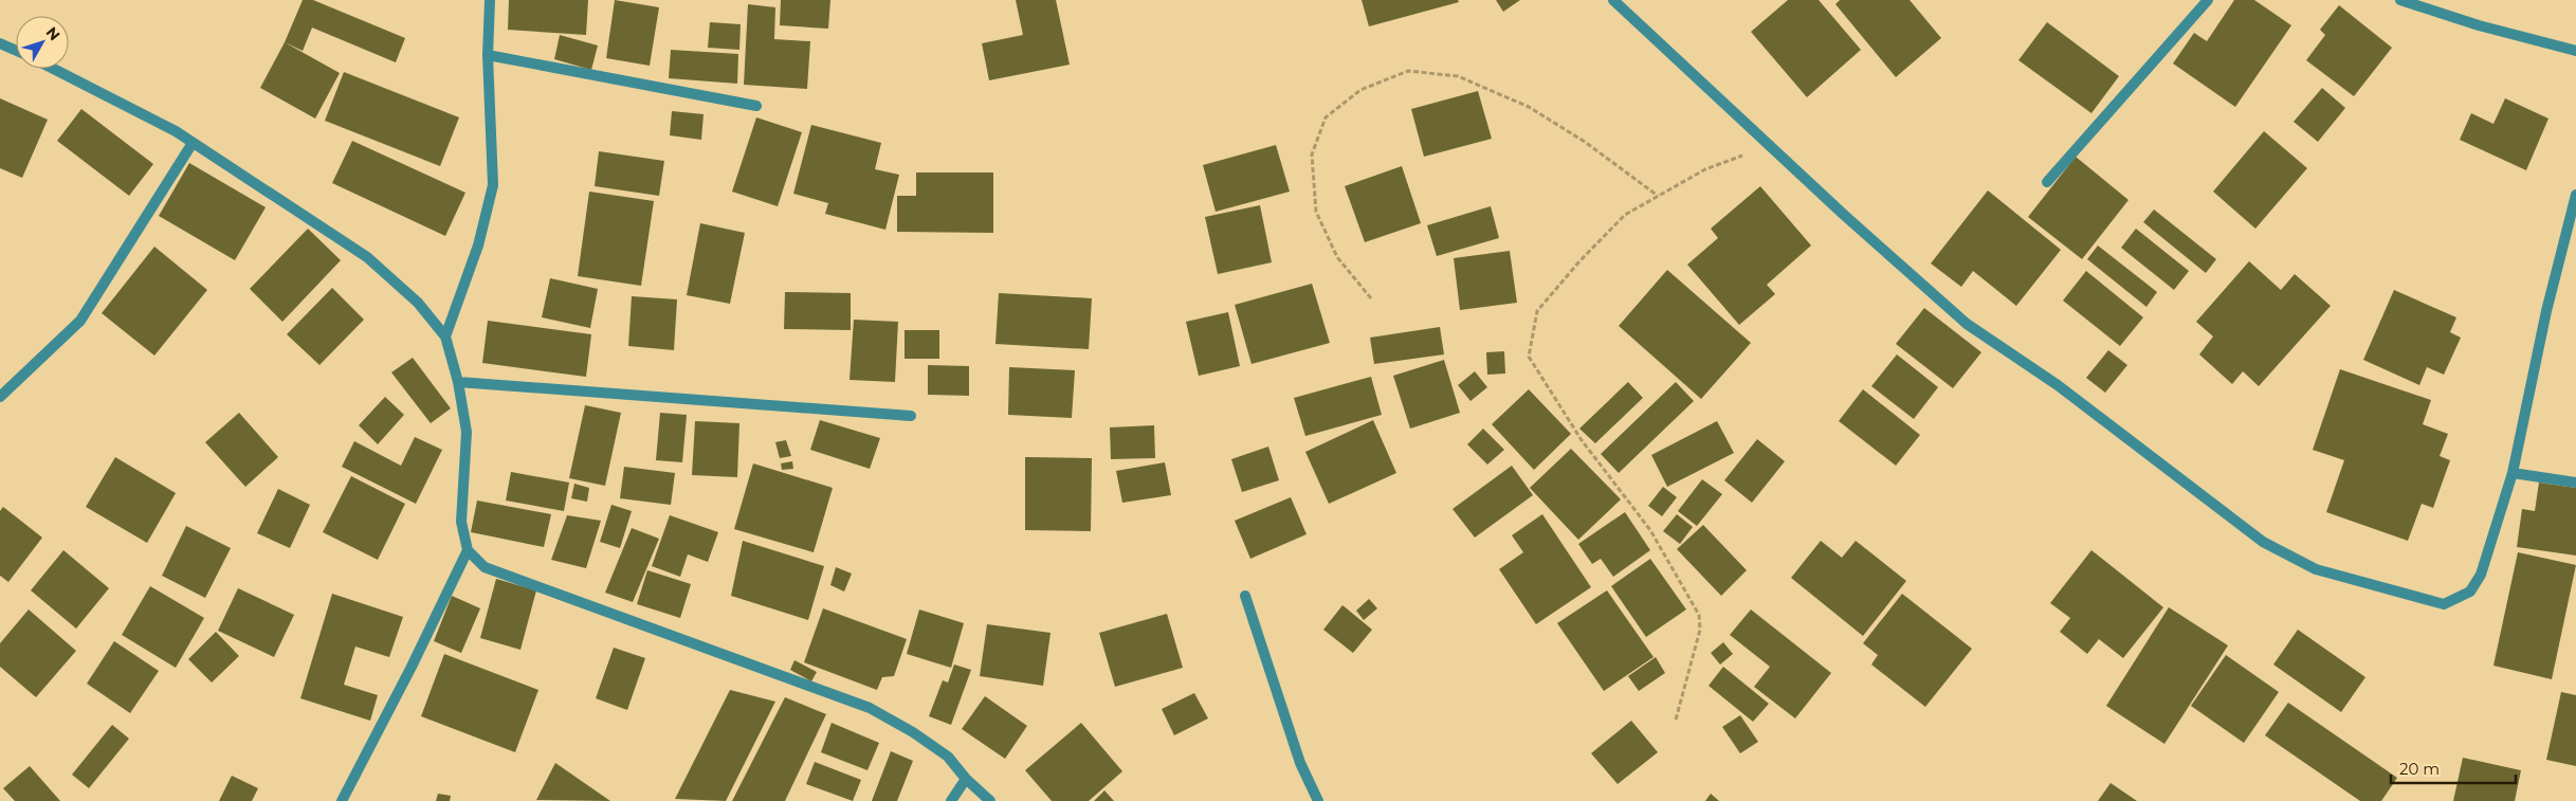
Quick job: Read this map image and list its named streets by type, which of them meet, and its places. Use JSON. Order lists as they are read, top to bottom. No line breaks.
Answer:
{"scale_bar":"20 m","north":"top right"}
